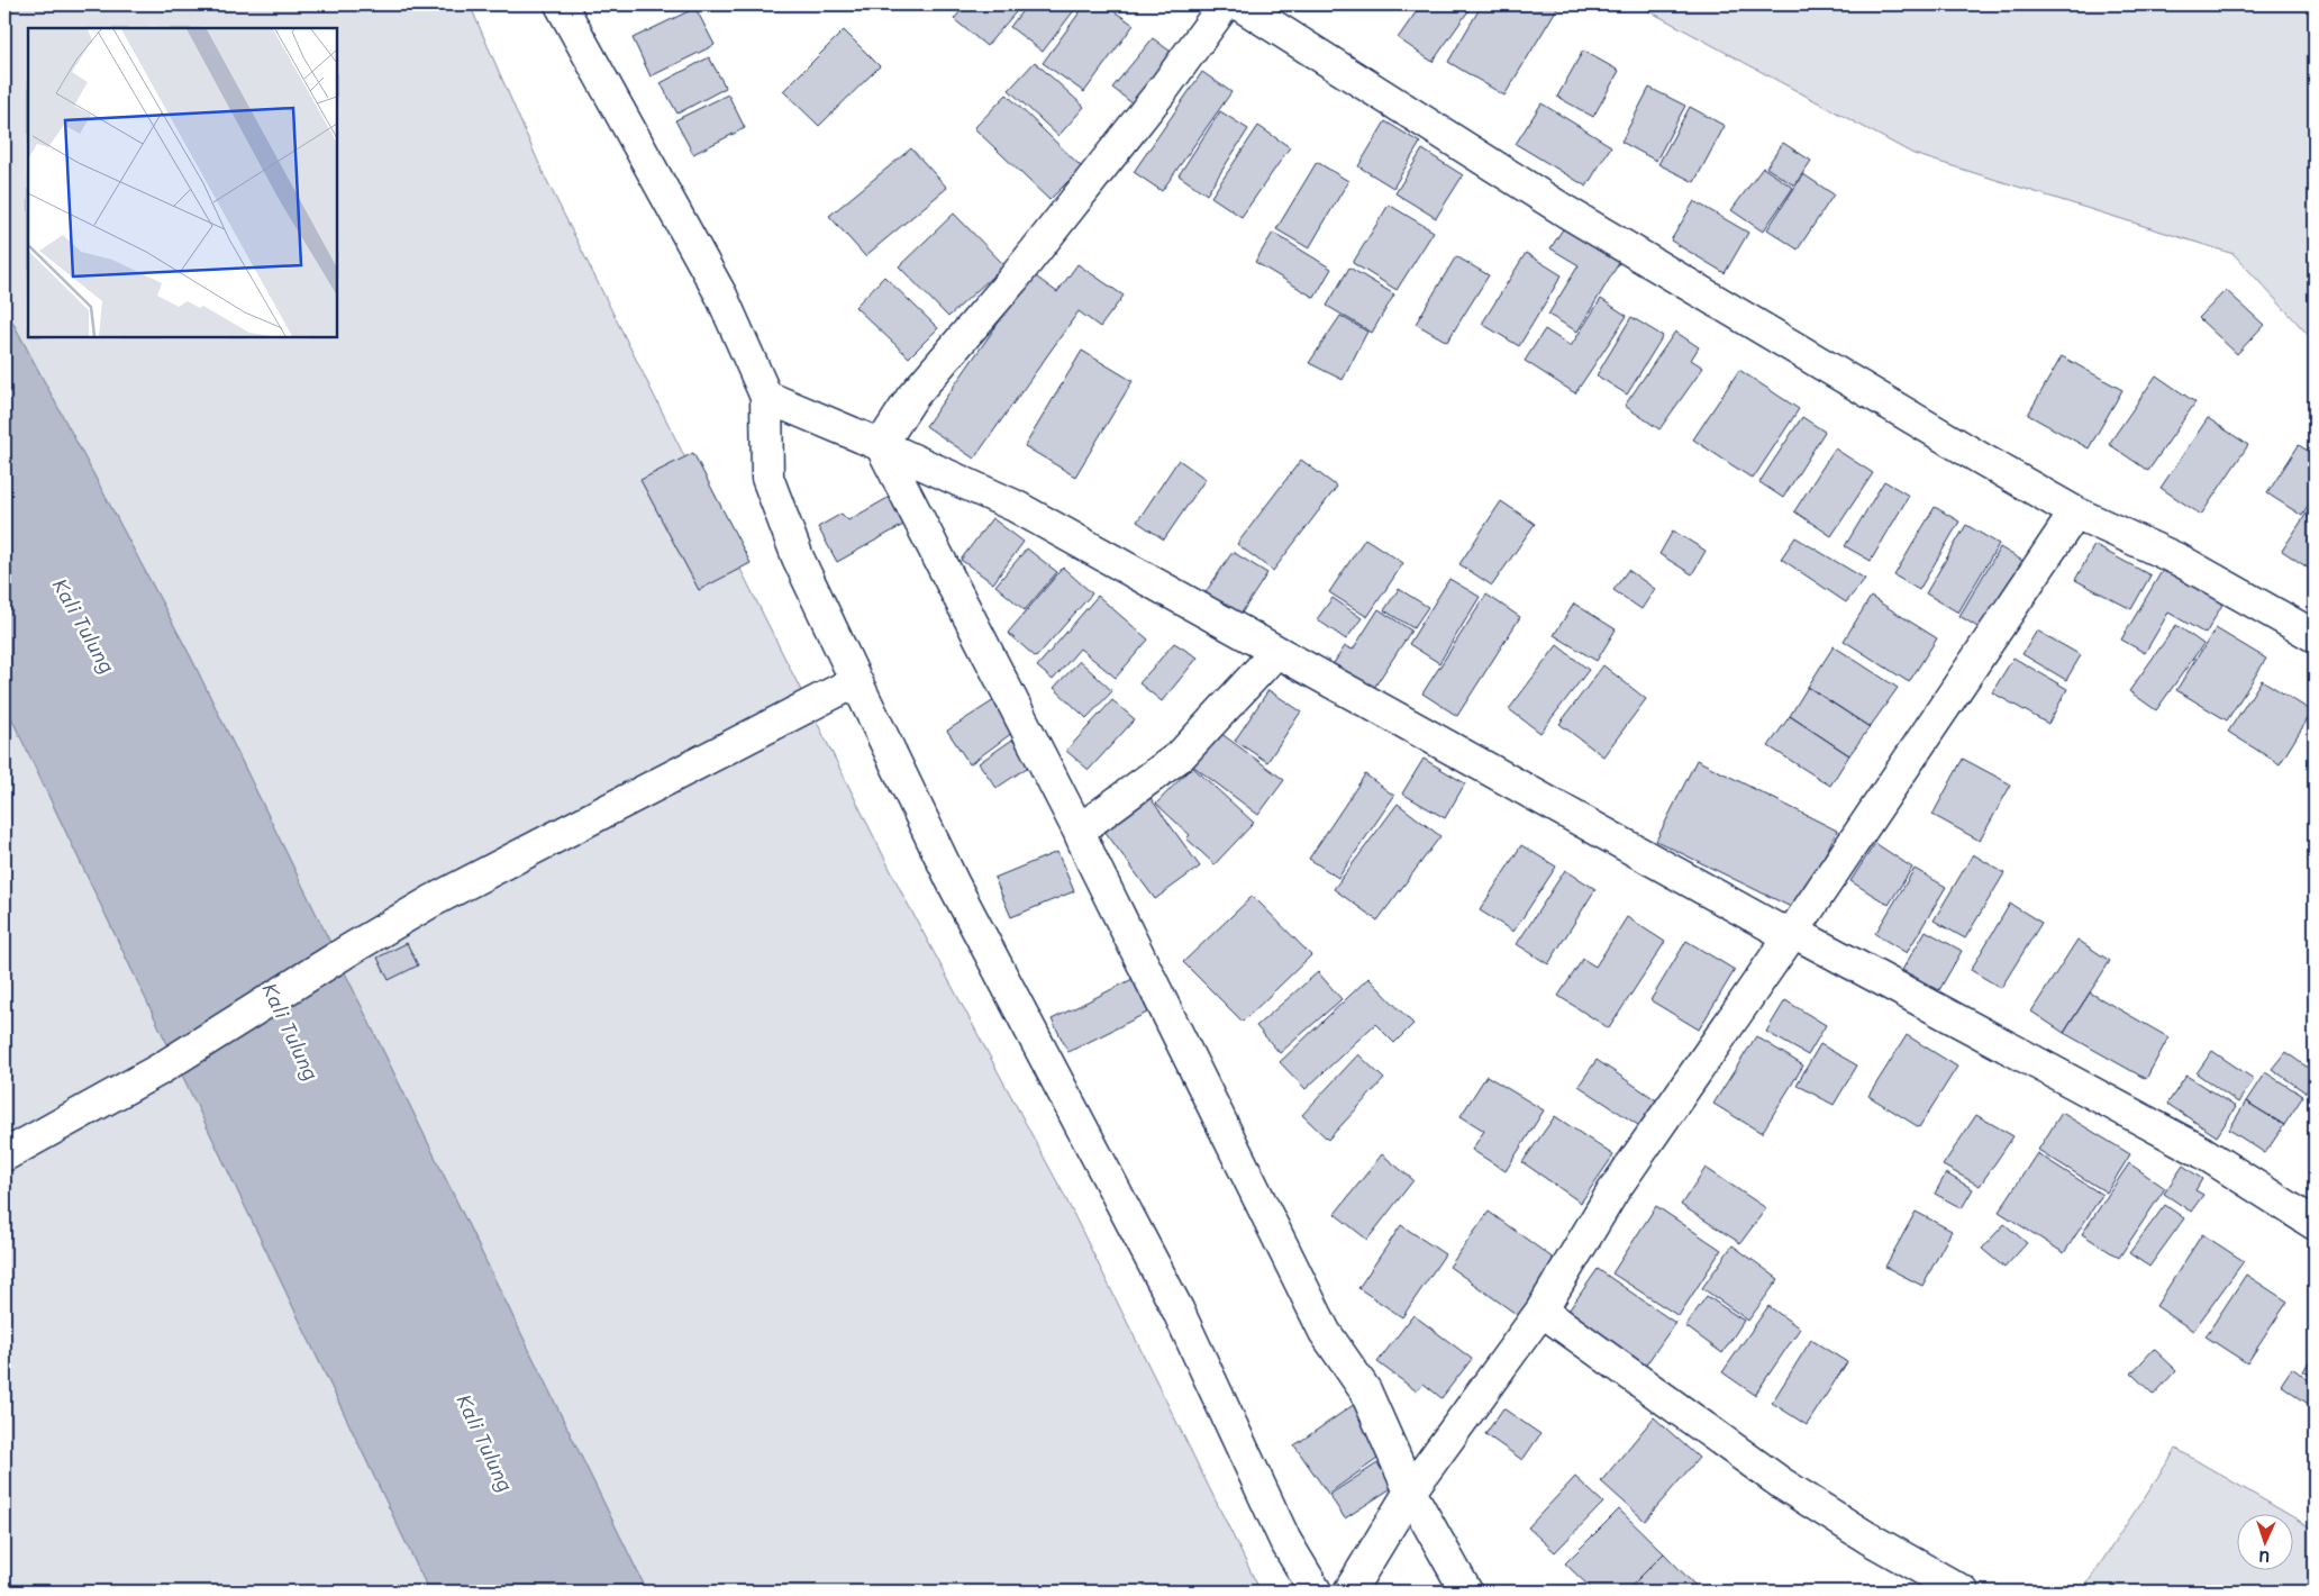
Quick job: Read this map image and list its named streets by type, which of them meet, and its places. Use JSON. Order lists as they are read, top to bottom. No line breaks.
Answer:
{"water":["Kali Tulung"],"north":"bottom"}
